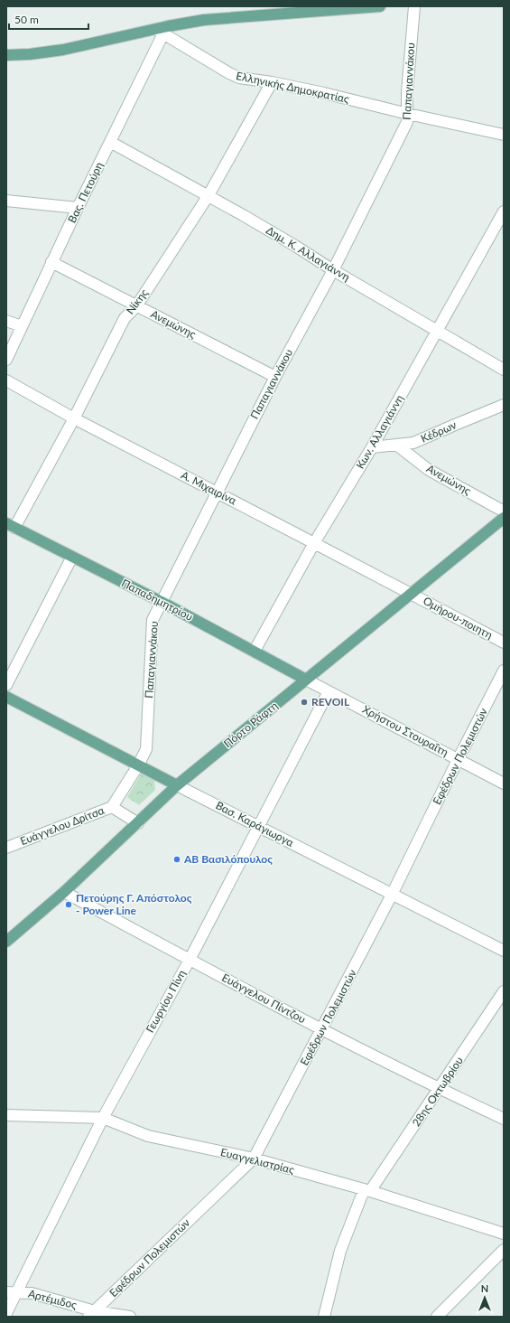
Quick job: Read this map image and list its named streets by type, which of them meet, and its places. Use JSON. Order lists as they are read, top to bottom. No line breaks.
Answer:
{"streets":{"main road":["Παπαδημητρίου","Πόρτο Ράφτη","Βασ. Καράγιωργα"],"street":["Παπαγιαννάκου","Ελληνικής Δημοκρατίας","Βας. Πετούρη","Δημ. Κ. Αλλαγιάννη","Νίκης","Ανεμώνης","Κων. Αλλαγιάννη","Κέδρων","Α. Μιχαιρίνα","Ομήρου-ποιητη","Χρήστου Στουραΐτη","Εφέδρων Πολεμιστών","Ευάγγελου Δρίτσα","Ευάγγελου Πίντζου","Γεωργίου Πίνη","28ης Οκτωβρίου","Ευαγγελιστρίας","Αρτέμιδος"]},"crossings":[["Παπαγιαννάκου","Ελληνικής Δημοκρατίας"],["Παπαγιαννάκου","Δημ. Κ. Αλλαγιάννη"],["Παπαγιαννάκου","Ανεμώνης"],["Παπαγιαννάκου","Α. Μιχαιρίνα"],["Παπαγιαννάκου","Παπαδημητρίου"],["Παπαγιαννάκου","Βασ. Καράγιωργα"],["Παπαγιαννάκου","Ευάγγελου Δρίτσα"],["Ελληνικής Δημοκρατίας","Βας. Πετούρη"],["Ελληνικής Δημοκρατίας","Νίκης"],["Βας. Πετούρη","Δημ. Κ. Αλλαγιάννη"],["Βας. Πετούρη","Ανεμώνης"],["Δημ. Κ. Αλλαγιάννη","Νίκης"],["Δημ. Κ. Αλλαγιάννη","Κων. Αλλαγιάννη"],["Νίκης","Ανεμώνης"],["Νίκης","Α. Μιχαιρίνα"],["Νίκης","Παπαδημητρίου"],["Ανεμώνης","Κέδρων"],["Κων. Αλλαγιάννη","Κέδρων"],["Κων. Αλλαγιάννη","Α. Μιχαιρίνα"],["Κων. Αλλαγιάννη","Παπαδημητρίου"],["Α. Μιχαιρίνα","Ομήρου-ποιητη"],["Α. Μιχαιρίνα","Πόρτο Ράφτη"],["Παπαδημητρίου","Πόρτο Ράφτη"],["Παπαδημητρίου","Χρήστου Στουραΐτη"],["Ομήρου-ποιητη","Πόρτο Ράφτη"],["Πόρτο Ράφτη","Χρήστου Στουραΐτη"],["Πόρτο Ράφτη","Βασ. Καράγιωργα"],["Πόρτο Ράφτη","Ευάγγελου Πίντζου"],["Χρήστου Στουραΐτη","Εφέδρων Πολεμιστών"],["Χρήστου Στουραΐτη","Γεωργίου Πίνη"],["Εφέδρων Πολεμιστών","Βασ. Καράγιωργα"],["Εφέδρων Πολεμιστών","Ευάγγελου Πίντζου"],["Εφέδρων Πολεμιστών","Ευαγγελιστρίας"],["Εφέδρων Πολεμιστών","Αρτέμιδος"],["Βασ. Καράγιωργα","Ευάγγελου Δρίτσα"],["Βασ. Καράγιωργα","Γεωργίου Πίνη"],["Ευάγγελου Πίντζου","Γεωργίου Πίνη"],["Ευάγγελου Πίντζου","28ης Οκτωβρίου"],["Γεωργίου Πίνη","Ευαγγελιστρίας"],["Γεωργίου Πίνη","Αρτέμιδος"],["28ης Οκτωβρίου","Ευαγγελιστρίας"]],"places":["REVOIL","ΑΒ Βασιλόπουλος","Πετούρης Γ. Απόστολος - Power Line"],"scale_bar":"50 m","north":"top"}
